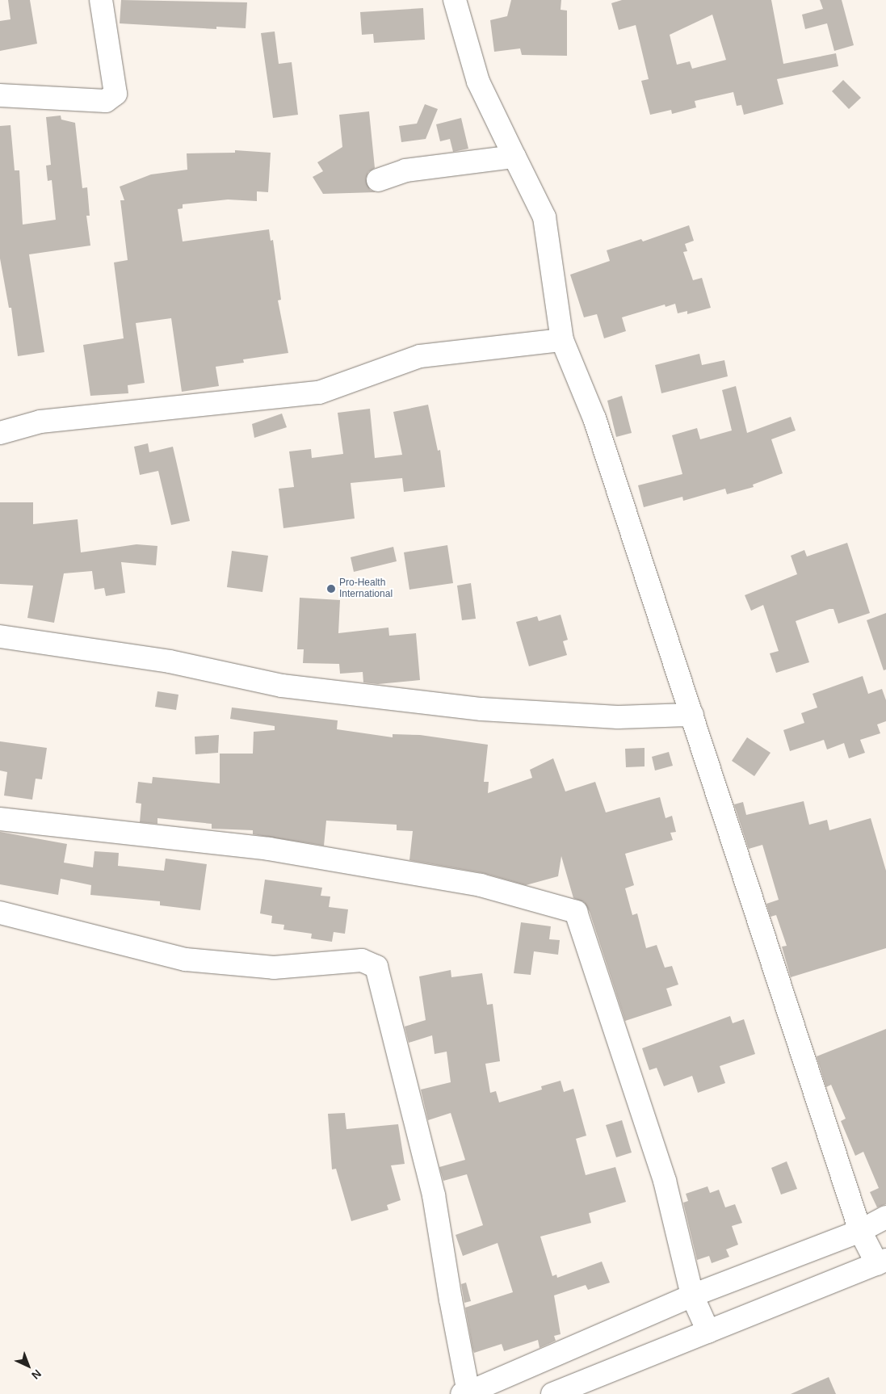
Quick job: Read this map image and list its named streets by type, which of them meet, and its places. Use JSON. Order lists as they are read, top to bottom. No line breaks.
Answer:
{"places":["Pro-Health International"],"north":"bottom right"}
